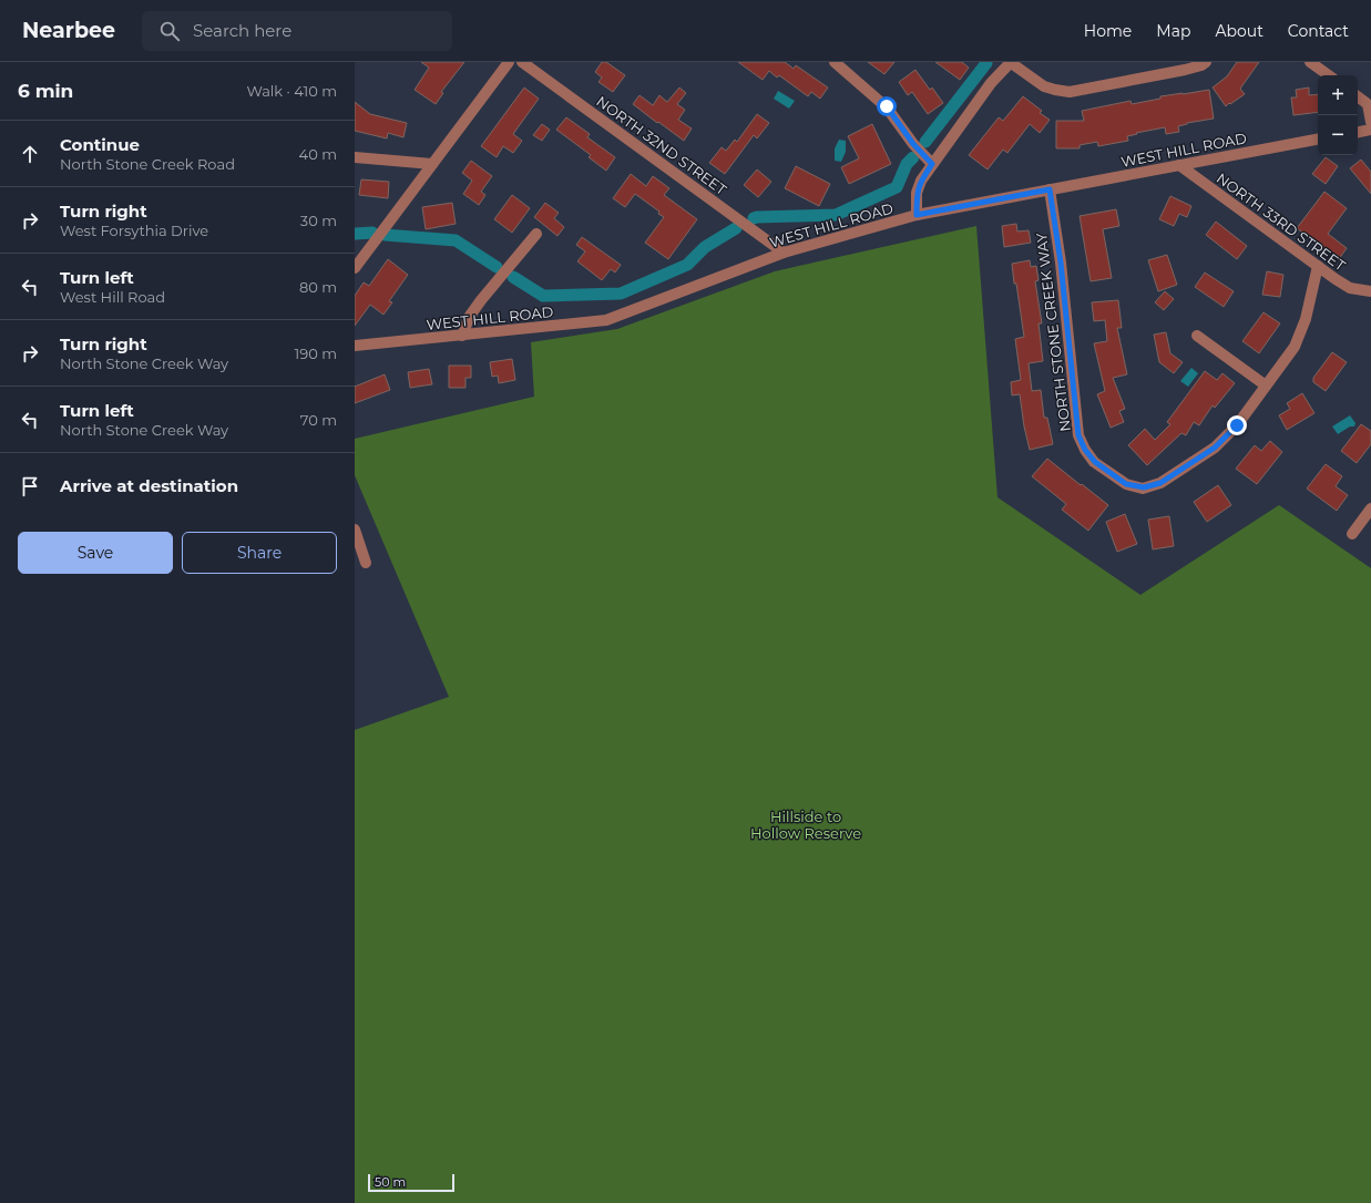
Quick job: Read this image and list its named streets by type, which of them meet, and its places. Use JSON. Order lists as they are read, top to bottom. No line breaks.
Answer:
{"streets":{"street":["NORTH 32ND STREET","WEST HILL ROAD","NORTH 33RD STREET","NORTH STONE CREEK WAY"]},"crossings":[["NORTH 32ND STREET","WEST HILL ROAD"],["WEST HILL ROAD","NORTH 33RD STREET"],["WEST HILL ROAD","NORTH STONE CREEK WAY"],["NORTH 33RD STREET","NORTH STONE CREEK WAY"]],"parks":["Hillside to Hollow Reserve"],"scale_bar":"50 m","page":{"header":"Nearbee","search":"Search here","nav":["Home","Map","About","Contact"],"heading":["6 min","Walk · 410 m"],"map_buttons":["+","−"],"list":[["Continue","North Stone Creek Road","40 m"],["Turn right","West Forsythia Drive","30 m"],["Turn left","West Hill Road","80 m"],["Turn right","North Stone Creek Way","190 m"],["Turn left","North Stone Creek Way","70 m"],"Arrive at destination"],"buttons":["Save","Share"],"scale":"50 m"}}
